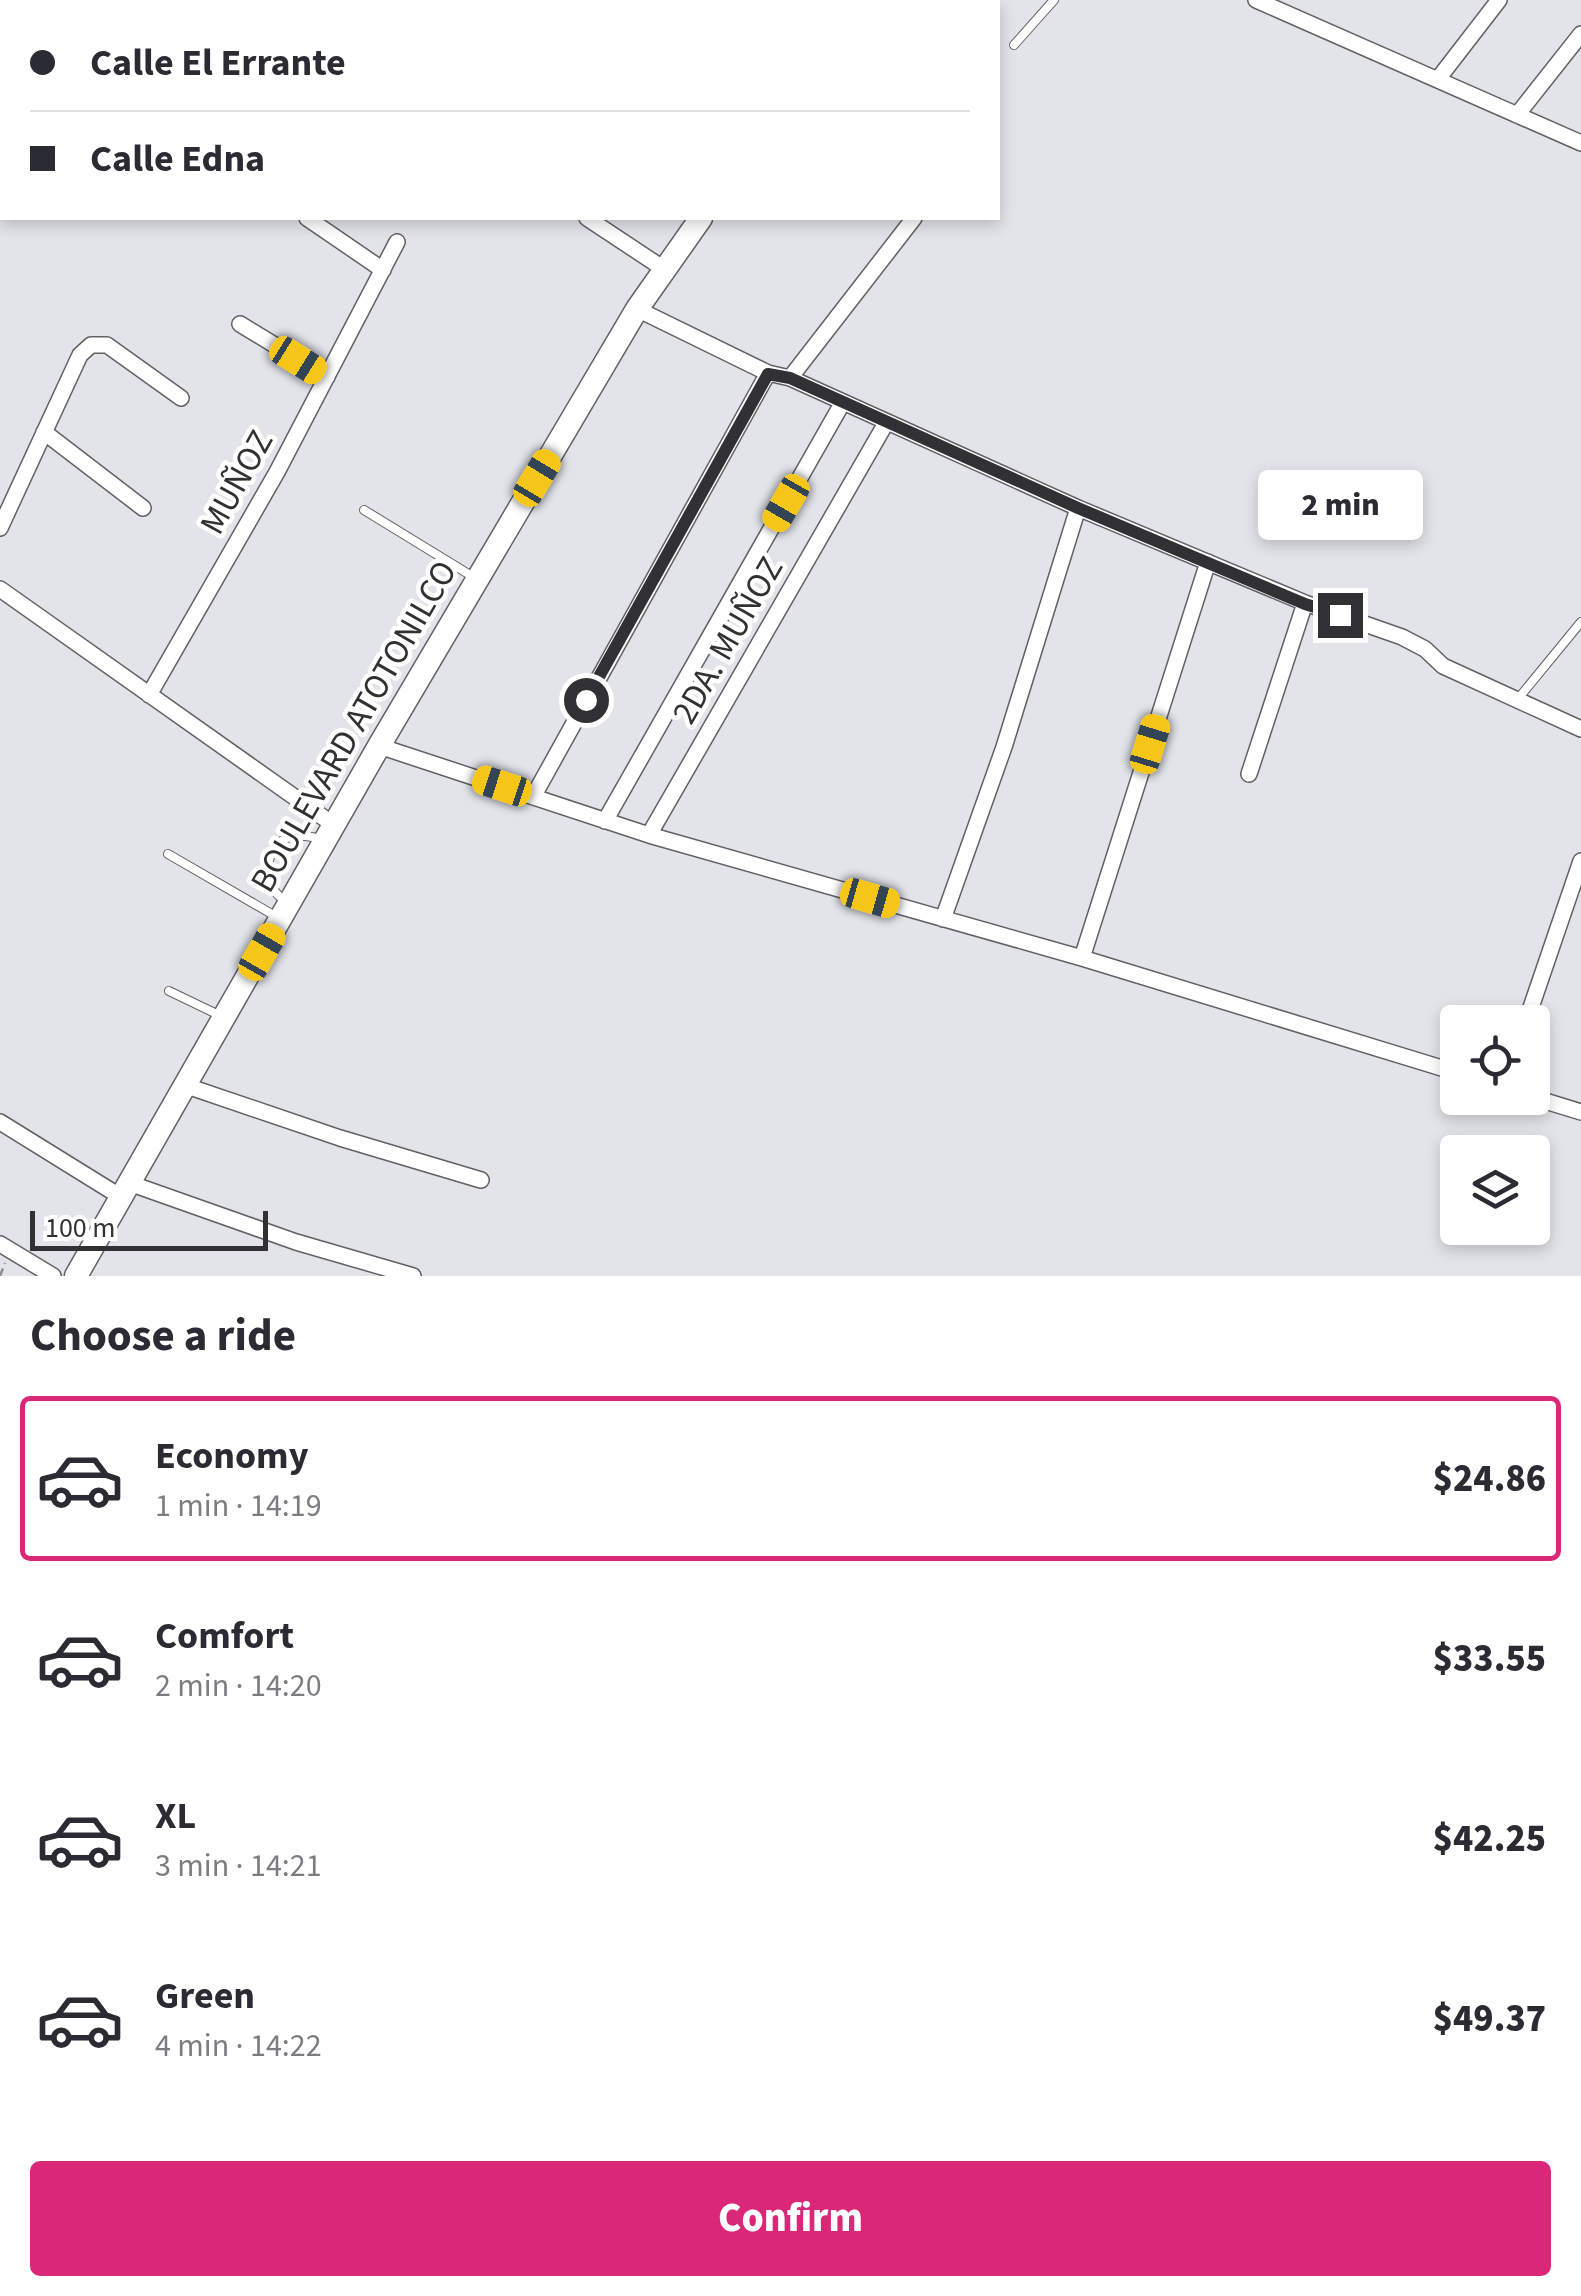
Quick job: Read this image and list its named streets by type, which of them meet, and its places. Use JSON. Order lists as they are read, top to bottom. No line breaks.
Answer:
{"streets":{"street":["MUÑOZ","2DA. MUÑOZ","BOULEVARD ATOTONILCO"]},"scale_bar":"100 m","page":{"banner":["Calle El Errante","Calle Edna"],"bubble":"2 min","scale":"100 m","heading":"Choose a ride","list":[{"name":"Economy","note":"1 min · 14:19","value":"$24.86"},{"name":"Comfort","note":"2 min · 14:20","value":"$33.55"},{"name":"XL","note":"3 min · 14:21","value":"$42.25"},{"name":"Green","note":"4 min · 14:22","value":"$49.37"}],"buttons":"Confirm"}}
